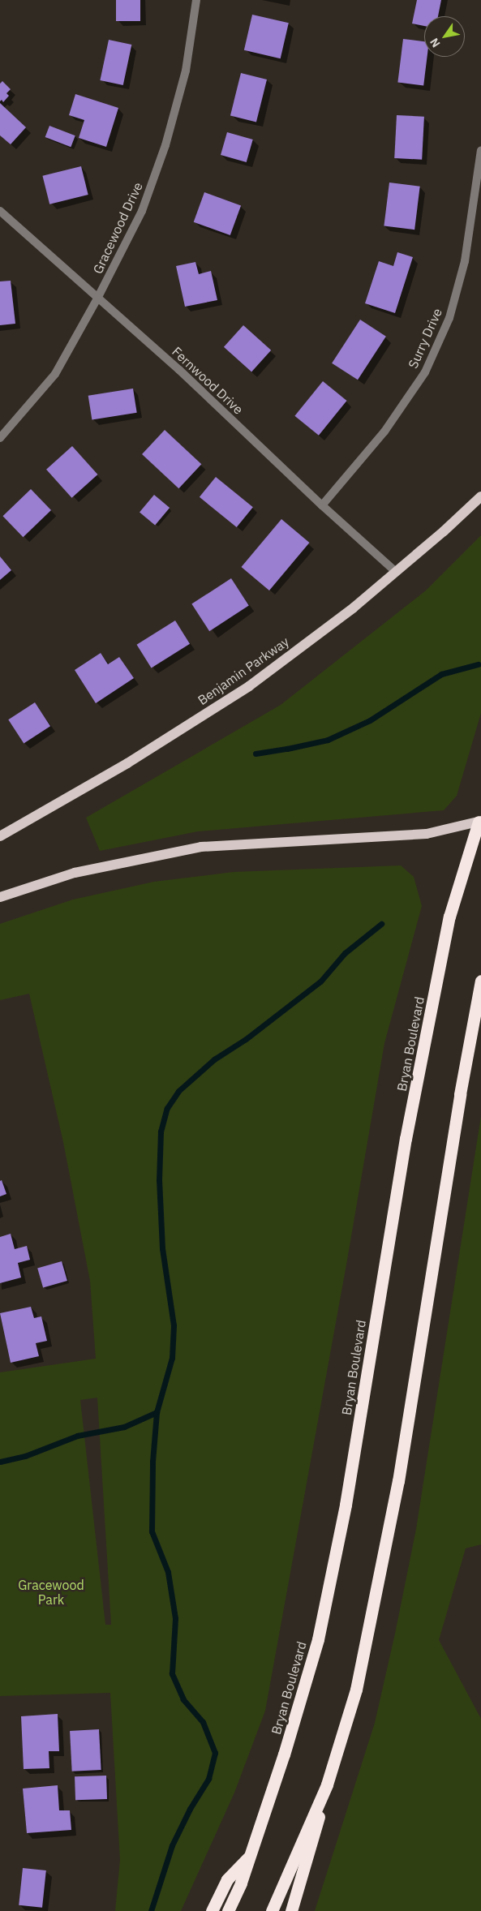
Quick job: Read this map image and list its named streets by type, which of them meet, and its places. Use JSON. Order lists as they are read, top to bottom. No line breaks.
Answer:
{"streets":{"highway":["Bryan Boulevard"],"main road":["Benjamin Parkway"],"street":["Gracewood Drive","Surry Drive","Fernwood Drive"]},"crossings":[["Gracewood Drive","Fernwood Drive"],["Surry Drive","Fernwood Drive"],["Fernwood Drive","Benjamin Parkway"]],"parks":["Gracewood Park"],"north":"bottom left"}
